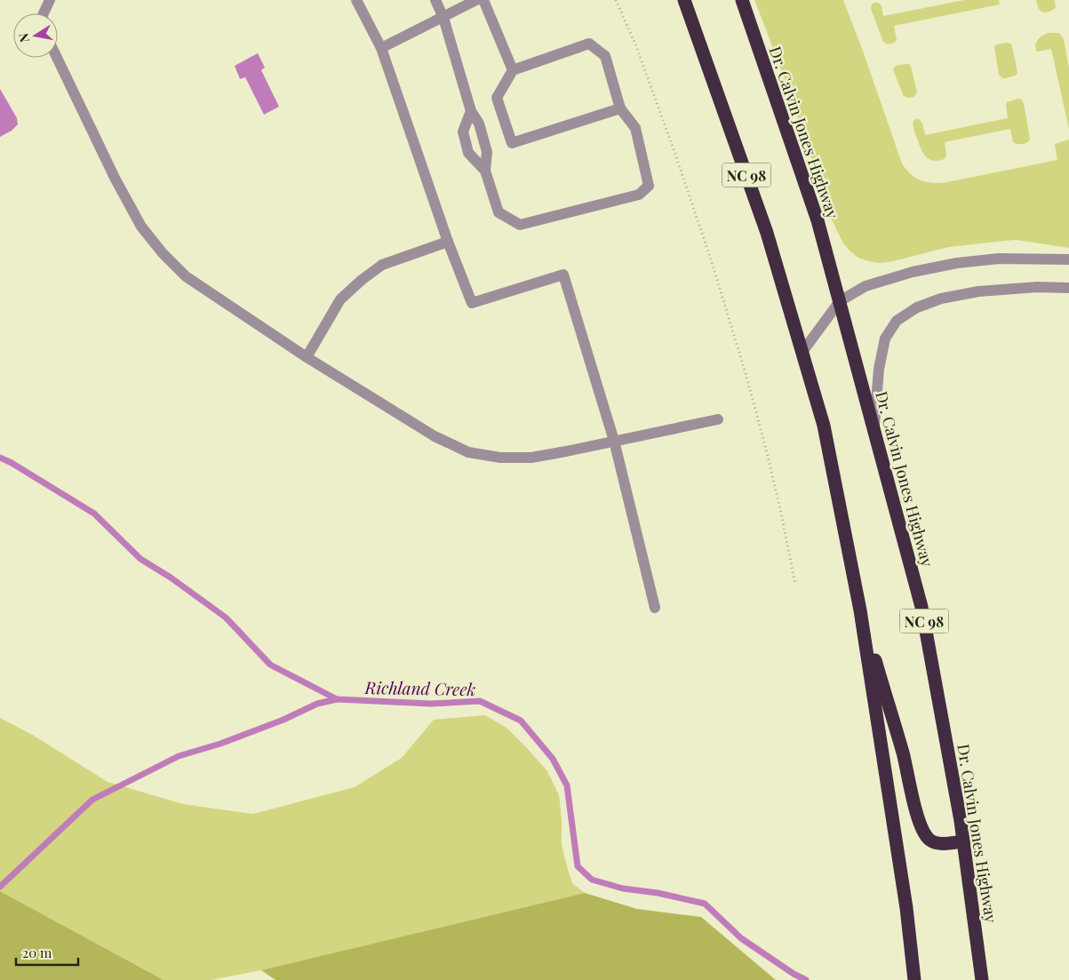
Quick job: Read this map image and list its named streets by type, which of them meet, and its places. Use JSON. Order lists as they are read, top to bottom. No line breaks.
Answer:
{"streets":{"highway":["Dr. Calvin Jones Highway","NC 98"]},"water":["Richland Creek"],"scale_bar":"20 m","north":"left"}
